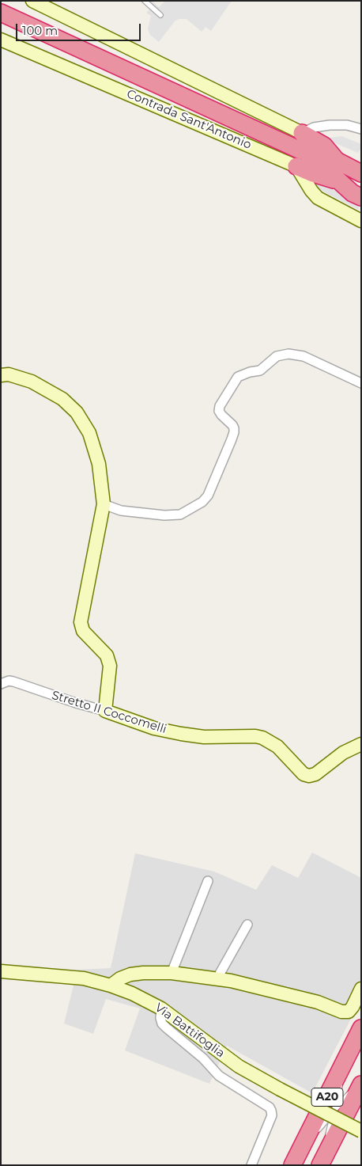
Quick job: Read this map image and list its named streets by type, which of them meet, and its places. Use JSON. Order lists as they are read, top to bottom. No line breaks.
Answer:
{"streets":{"highway":["A20"],"street":["Contrada Sant'Antonio","Stretto II Coccomelli","Via Battifoglia"]},"scale_bar":"100 m"}
